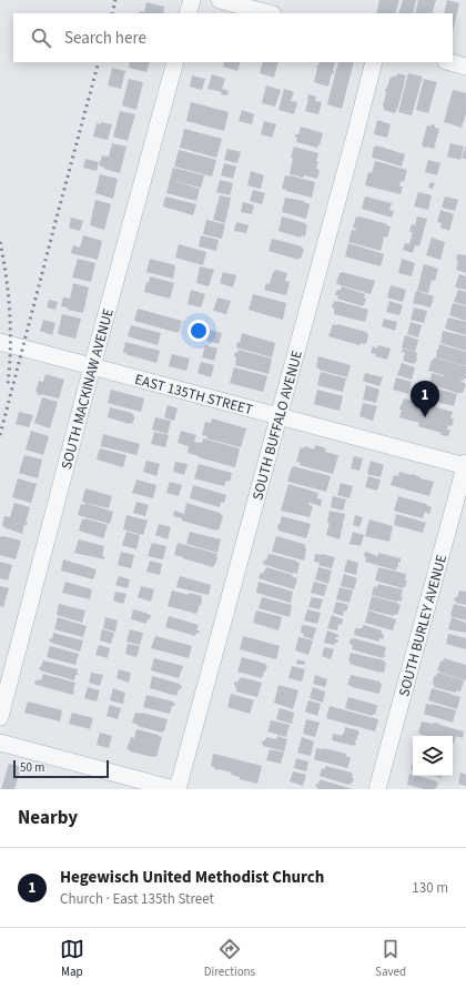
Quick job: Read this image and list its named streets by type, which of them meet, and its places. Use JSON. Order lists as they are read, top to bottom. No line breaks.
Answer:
{"streets":{"street":["SOUTH MACKINAW AVENUE","EAST 135TH STREET","SOUTH BUFFALO AVENUE","SOUTH BURLEY AVENUE"]},"crossings":[["SOUTH MACKINAW AVENUE","EAST 135TH STREET"],["EAST 135TH STREET","SOUTH BUFFALO AVENUE"],["EAST 135TH STREET","SOUTH BURLEY AVENUE"]],"scale_bar":"50 m","page":{"search":"Search here","pins":"1","scale":"50 m","heading":"Nearby","list":[{"mark":"1","name":"Hegewisch United Methodist Church","note":"Church · East 135th Street","value":"130 m"}],"nav":["Map","Directions","Saved"]}}
